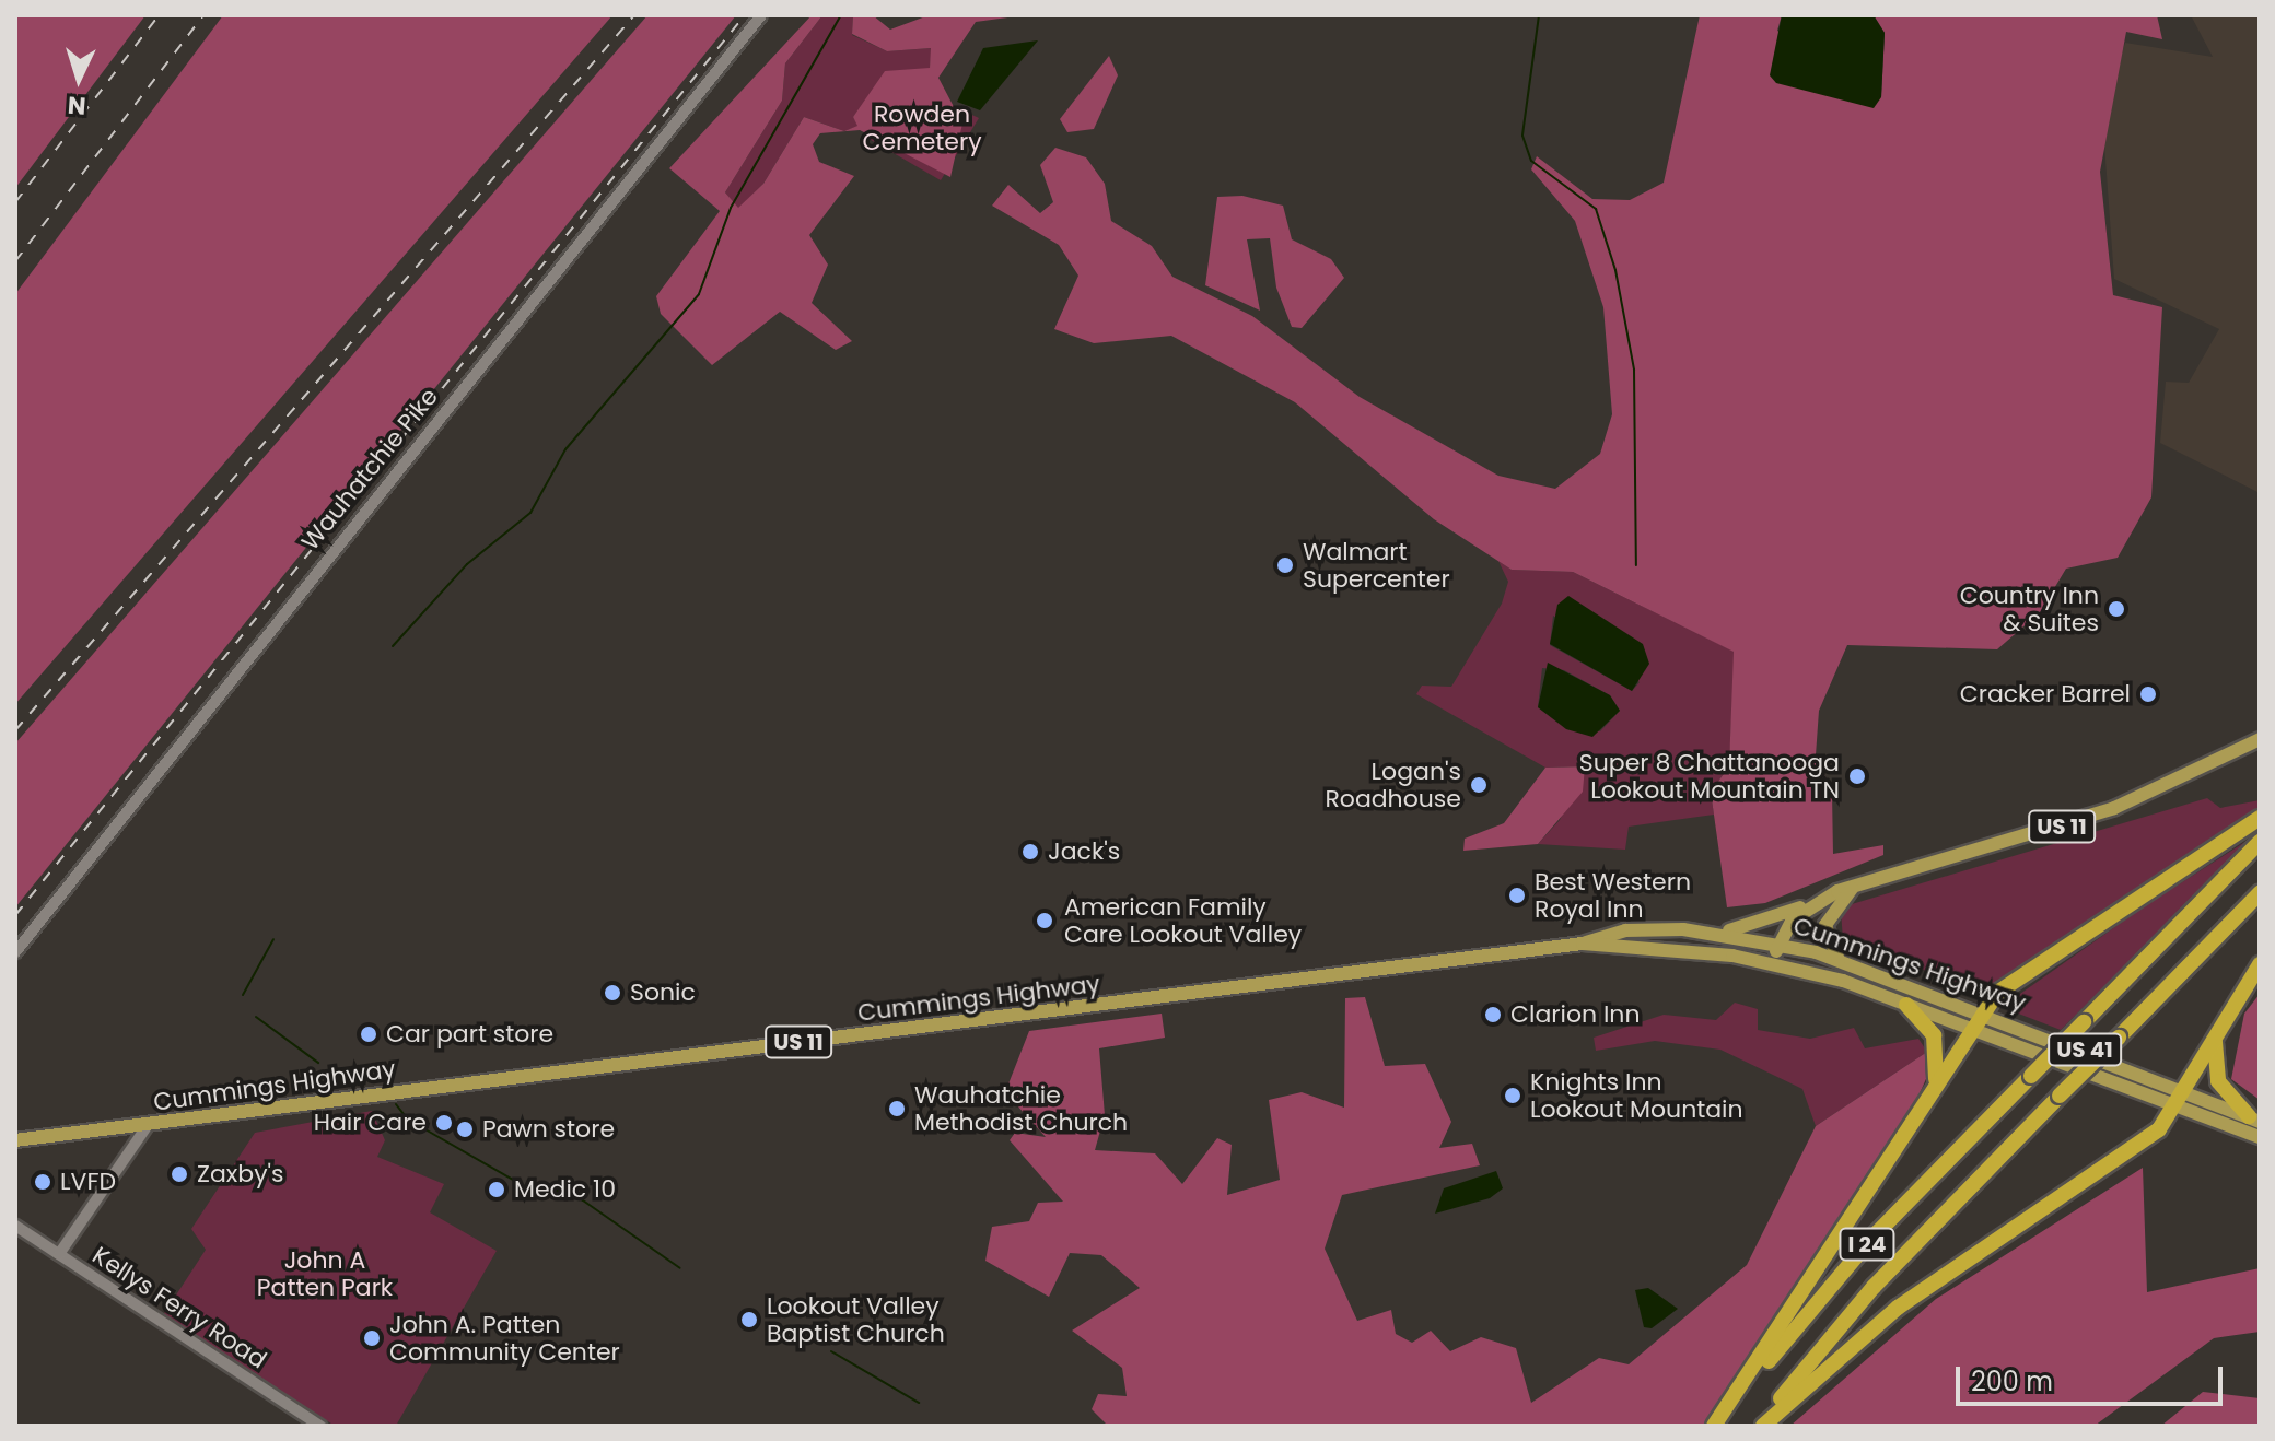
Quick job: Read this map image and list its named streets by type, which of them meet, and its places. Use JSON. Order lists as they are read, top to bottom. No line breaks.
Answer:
{"streets":{"highway":["I 24"],"main road":["US 11","Cummings Highway","US 41"],"street":["Wauhatchie Pike","Kellys Ferry Road"]},"crossings":[["US 11","Cummings Highway"]],"parks":["Rowden Cemetery","John A Patten Park"],"places":["Walmart Supercenter","Country Inn & Suites","Cracker Barrel","Super 8 Chattanooga Lookout Mountain TN","Logan's Roadhouse","Jack's","Best Western Royal Inn","American Family Care Lookout Valley","Sonic","Clarion Inn","Car part store","Knights Inn Lookout Mountain","Wauhatchie Methodist Church","Hair Care","Pawn store","Zaxby's","LVFD","Medic 10","Lookout Valley Baptist Church","John A. Patten Community Center"],"scale_bar":"200 m","north":"bottom"}
